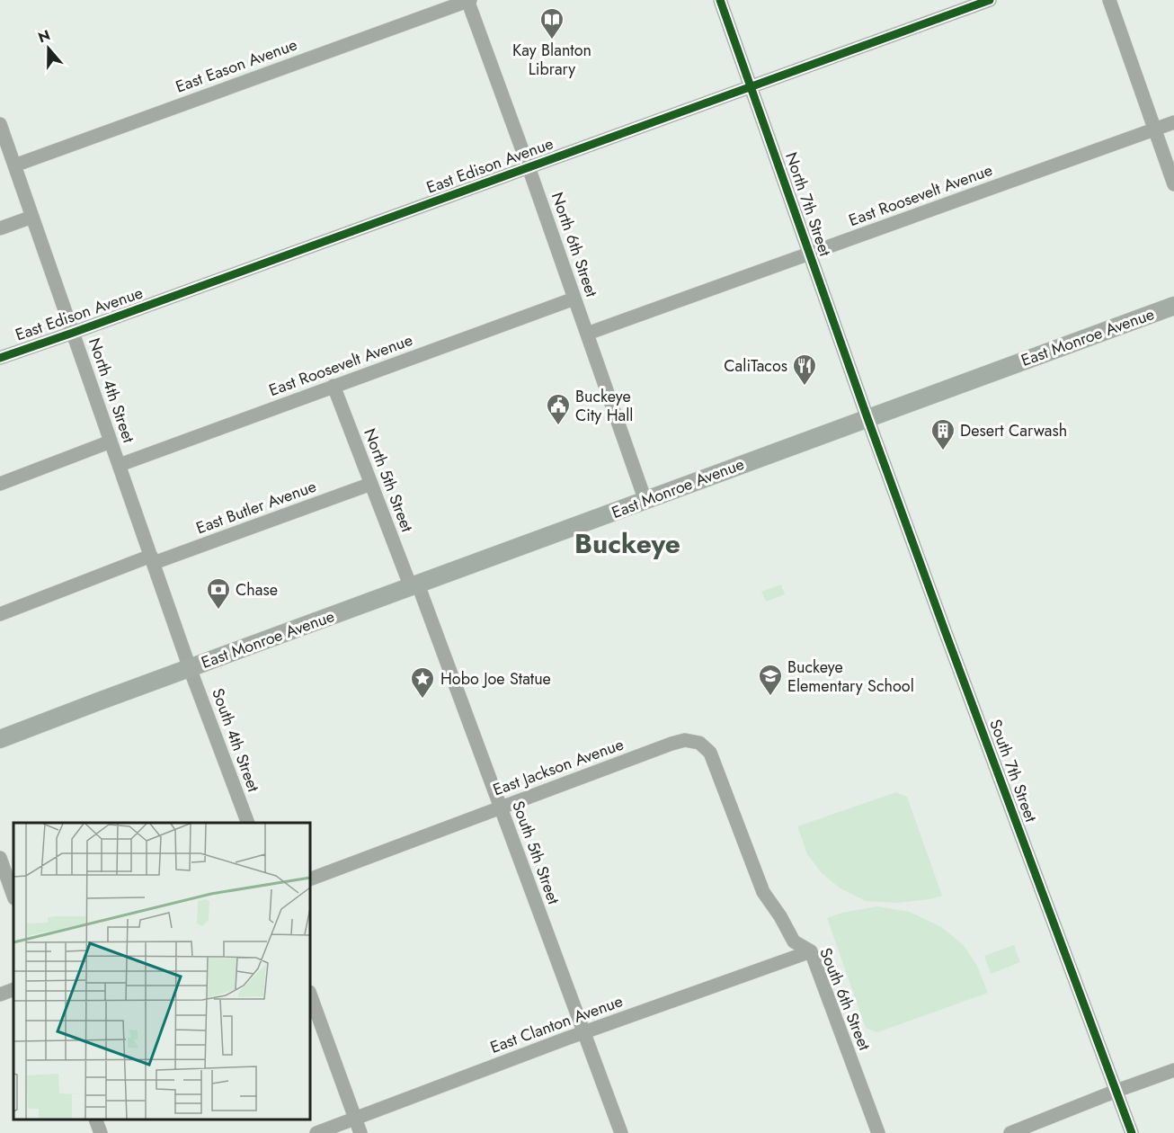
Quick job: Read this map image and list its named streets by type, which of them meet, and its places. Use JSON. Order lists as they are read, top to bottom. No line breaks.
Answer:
{"streets":{"main road":["East Monroe Avenue"],"street":["East Eason Avenue","East Edison Avenue","East Roosevelt Avenue","North 7th Street","North 6th Street","North 4th Street","North 5th Street","East Butler Avenue","South 4th Street","East Jackson Avenue","South 7th Street","South 5th Street","South 6th Street","East Clanton Avenue"]},"crossings":[["East Eason Avenue","North 6th Street"],["East Eason Avenue","North 4th Street"],["East Edison Avenue","North 7th Street"],["East Edison Avenue","North 6th Street"],["East Edison Avenue","North 4th Street"],["East Roosevelt Avenue","North 7th Street"],["East Roosevelt Avenue","North 6th Street"],["East Roosevelt Avenue","North 4th Street"],["East Roosevelt Avenue","North 5th Street"],["North 7th Street","East Monroe Avenue"],["North 7th Street","South 7th Street"],["North 6th Street","East Monroe Avenue"],["East Monroe Avenue","North 4th Street"],["East Monroe Avenue","North 5th Street"],["East Monroe Avenue","South 4th Street"],["East Monroe Avenue","South 7th Street"],["East Monroe Avenue","South 5th Street"],["North 4th Street","East Butler Avenue"],["North 4th Street","South 4th Street"],["North 5th Street","East Butler Avenue"],["North 5th Street","South 5th Street"],["East Jackson Avenue","South 5th Street"],["East Jackson Avenue","South 6th Street"],["South 5th Street","East Clanton Avenue"],["South 6th Street","East Clanton Avenue"]],"districts":["Buckeye"],"places":{"library":["Kay Blanton Library"],"restaurant":["CaliTacos"],"public building":["Buckeye City Hall"],"building":["Desert Carwash"],"bank":["Chase"],"school or university":["Buckeye Elementary School"],"place":["Hobo Joe Statue"]},"north":"top"}
